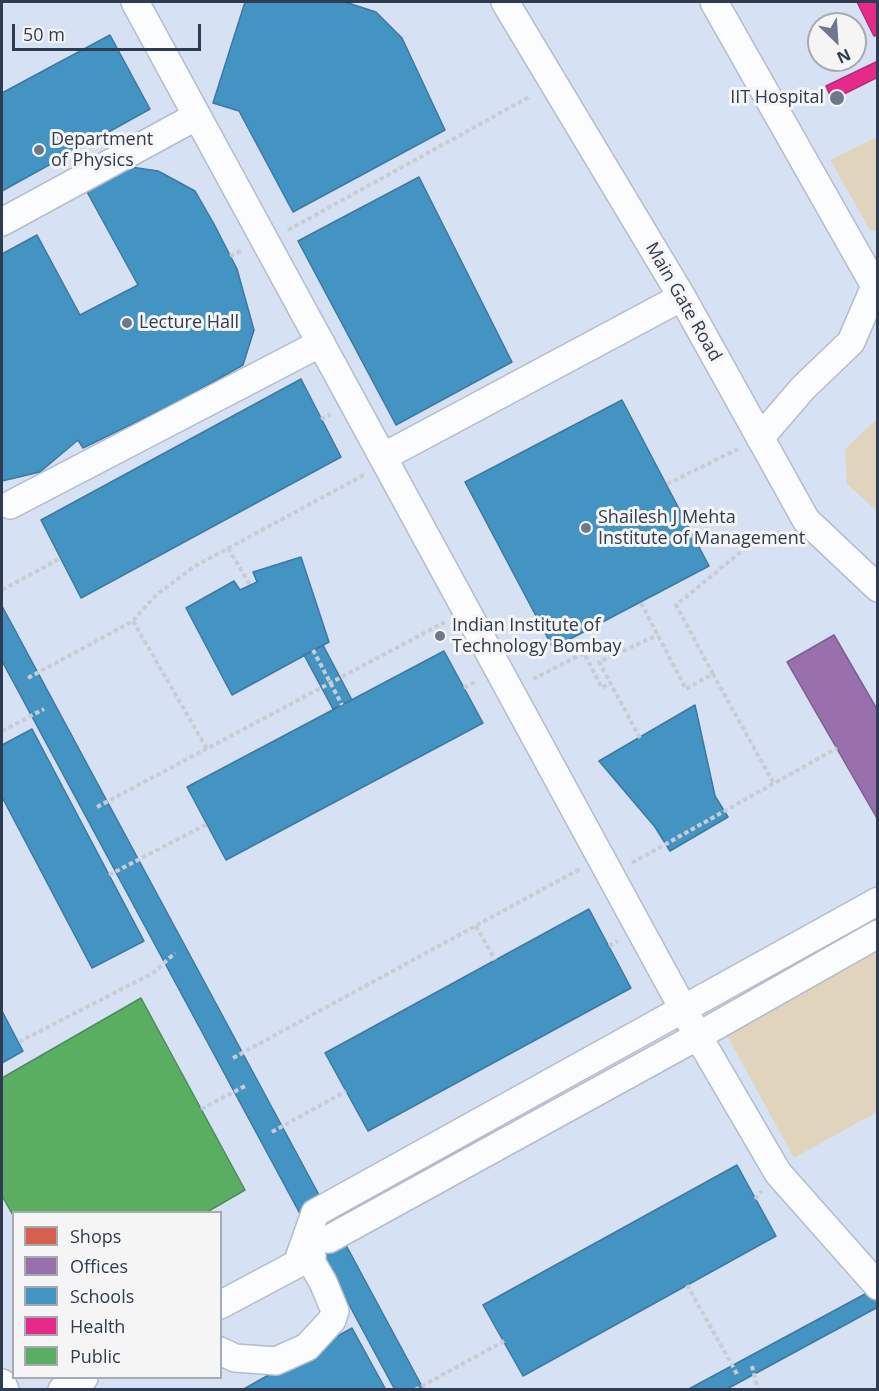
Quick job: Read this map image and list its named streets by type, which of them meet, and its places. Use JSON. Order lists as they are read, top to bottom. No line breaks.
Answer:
{"streets":{"street":["Main Gate Road"]},"places":["IIT Hospital","Department of Physics","Lecture Hall","Shailesh J Mehta Institute of Management","Indian Institute of Technology Bombay"],"legend":["Shops","Offices","Schools","Health","Public"],"scale_bar":"50 m","north":"bottom right"}
